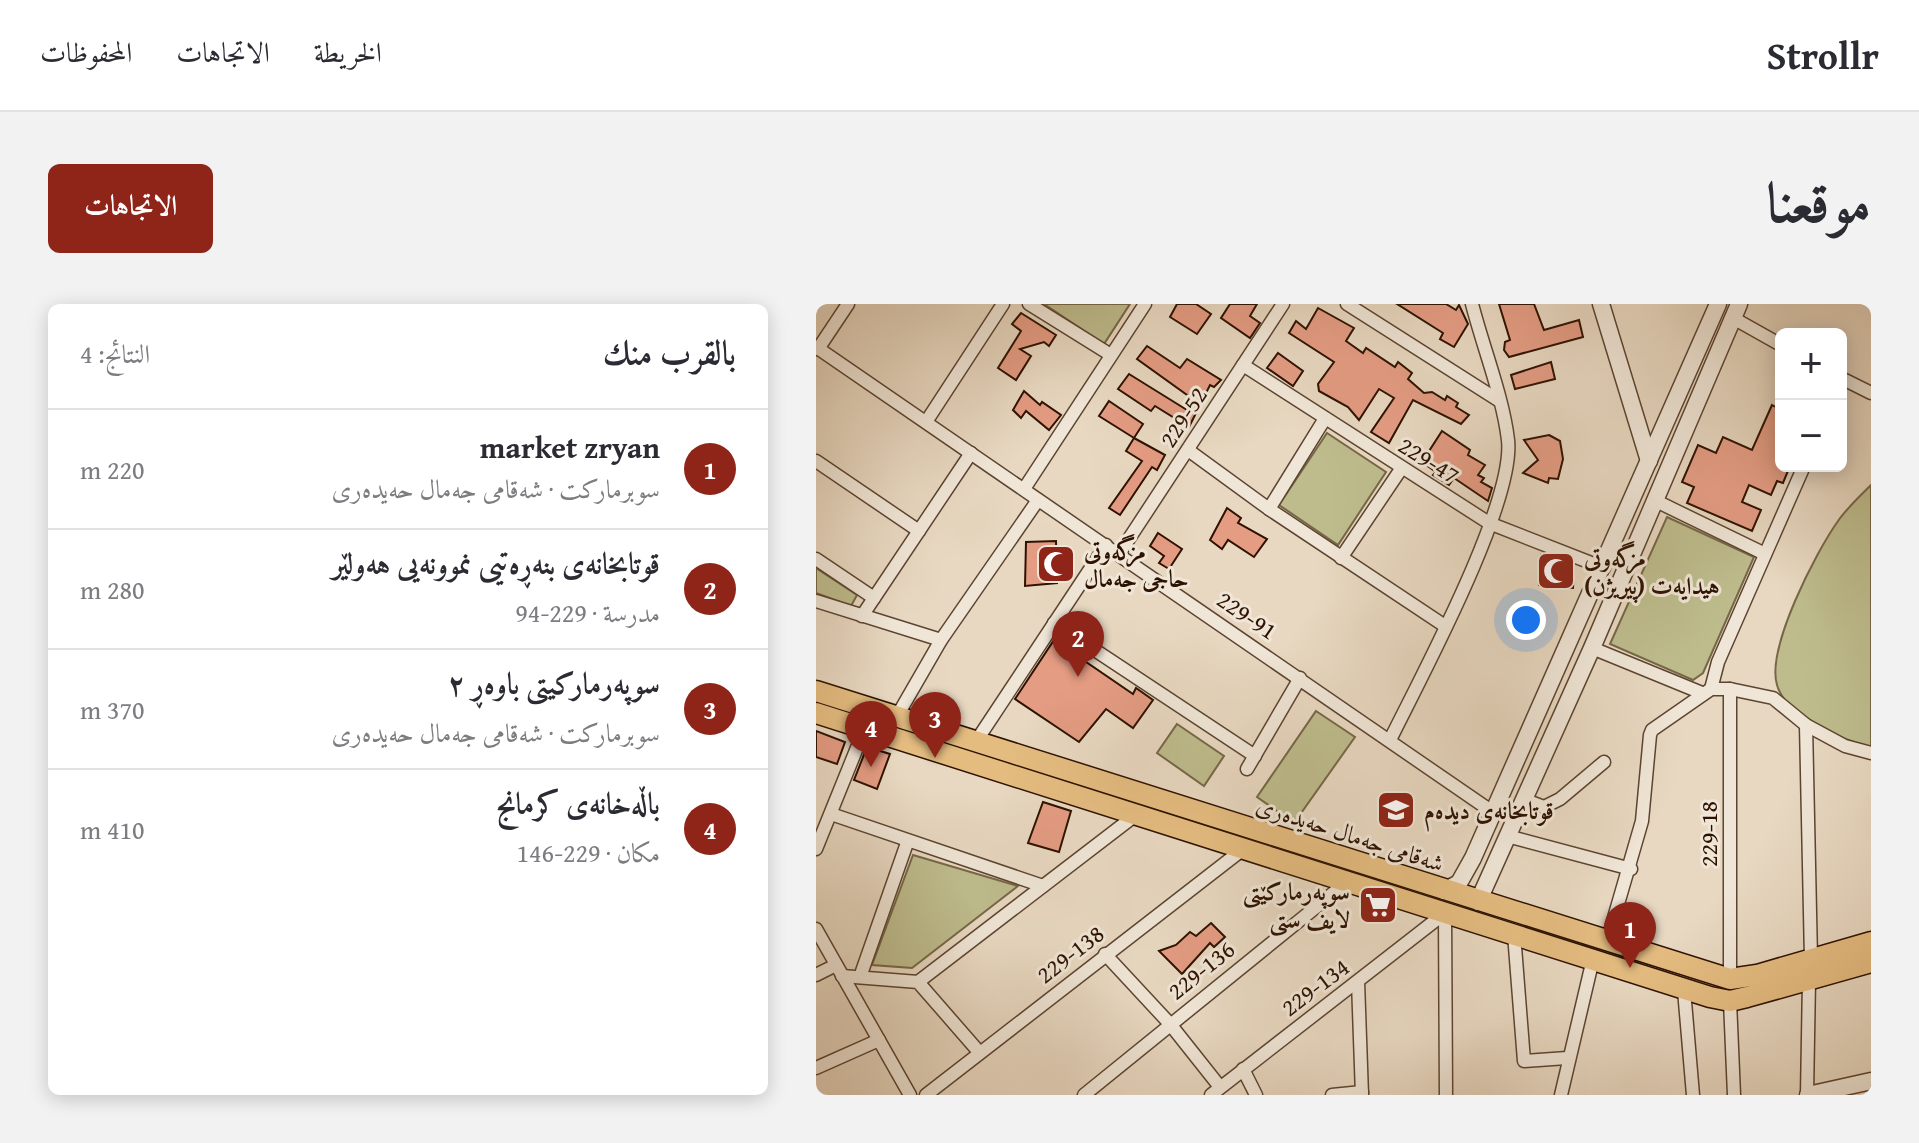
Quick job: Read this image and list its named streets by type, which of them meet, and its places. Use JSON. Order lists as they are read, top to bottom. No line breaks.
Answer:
{"streets":{"main road":["شەقامی جەمال حەیدەری"],"street":["229-52","229-47","229-91","229-18","229-138","229-136","229-134"]},"crossings":[["229-52","229-47"],["229-52","229-91"],["شەقامی جەمال حەیدەری","229-18"],["شەقامی جەمال حەیدەری","229-138"],["شەقامی جەمال حەیدەری","229-136"],["شەقامی جەمال حەیدەری","229-134"]],"places":{"mosque":["مزگەوتی حاجی جەمال","مزگه‌وتی هیدایه‌ت (پیریژن)"],"school or university":["قوتابخانەی دیدەم"],"supermarket":["سوپەرمارکێتی لایف ستی"]},"page":{"header":"Strollr","nav":["الخريطة","الاتجاهات","المحفوظات"],"title":"موقعنا","buttons":"الاتجاهات","heading":["بالقرب منك","النتائج: 4"],"map_buttons":["+","−"],"list":[{"mark":"1","name":"market zryan","note":"سوبرماركت · شەقامی جەمال حەیدەری","value":"220 m"},{"mark":"2","name":"قوتابخانەی بنەڕەتیی نموونەیی هەولێر","note":"مدرسة · 229-94","value":"280 m"},{"mark":"3","name":"سوپەرمارکیتی باوەڕ ٢","note":"سوبرماركت · شەقامی جەمال حەیدەری","value":"370 m"},{"mark":"4","name":"باڵەخانەی کرمانج","note":"مكان · 229-146","value":"410 m"}],"pins":["2","3","4","1"]}}
